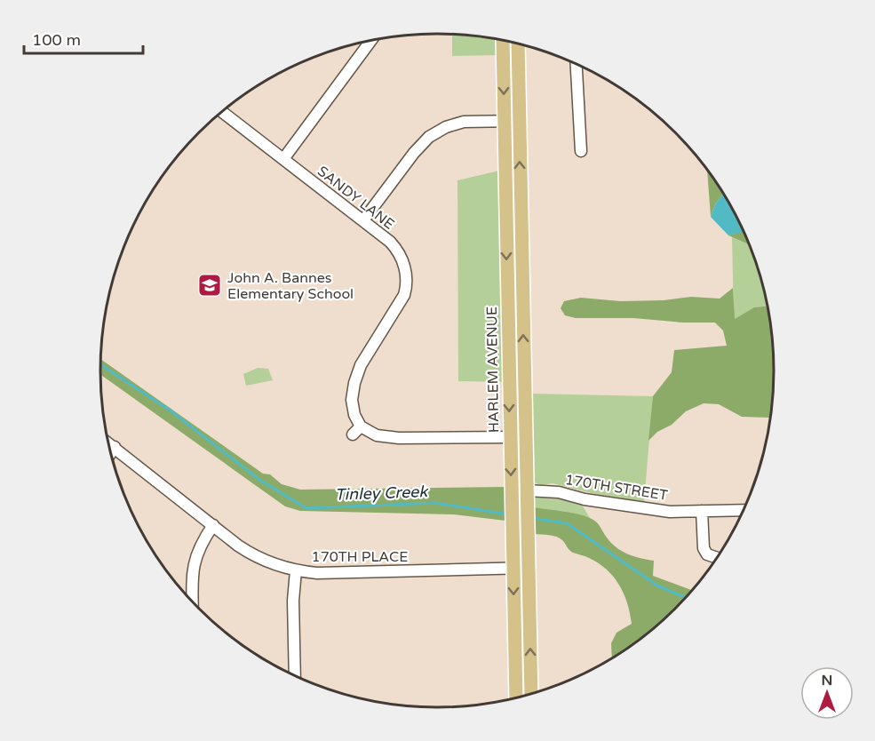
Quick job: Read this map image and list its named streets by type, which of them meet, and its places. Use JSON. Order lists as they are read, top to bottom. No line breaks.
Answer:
{"streets":{"main road":["HARLEM AVENUE"],"street":["SANDY LANE","170TH STREET","170TH PLACE"]},"crossings":[["SANDY LANE","HARLEM AVENUE"],["HARLEM AVENUE","170TH PLACE"]],"water":["Tinley Creek"],"places":{"school or university":["John A. Bannes Elementary School"]},"scale_bar":"100 m","north":"top"}
